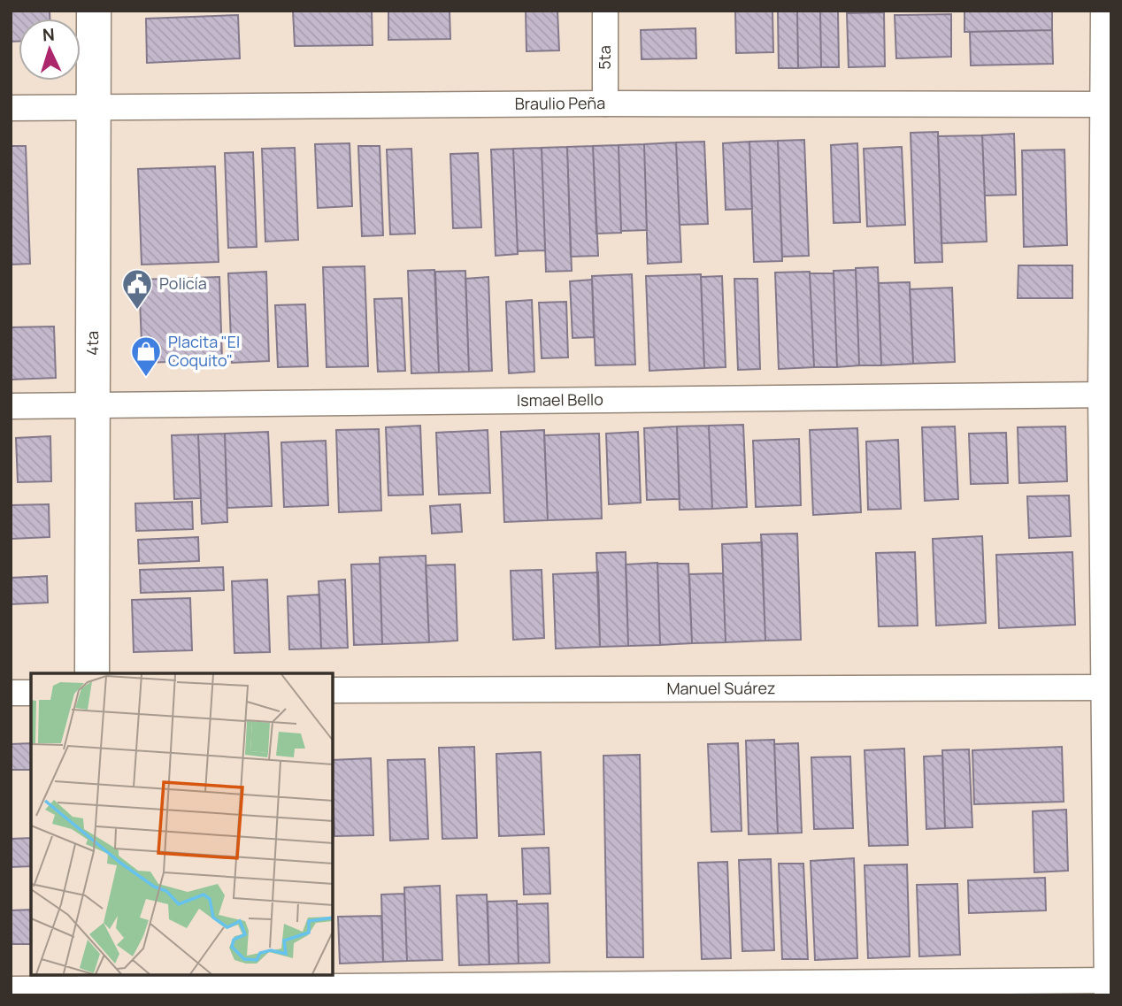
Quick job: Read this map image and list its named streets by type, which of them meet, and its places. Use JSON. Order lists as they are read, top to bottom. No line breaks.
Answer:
{"streets":{"main road":["4ta"],"street":["5ta","Braulio Peña","Ismael Bello","Manuel Suárez"]},"crossings":[["5ta","Braulio Peña"],["Braulio Peña","4ta"],["4ta","Ismael Bello"]],"places":{"public building":["Policía"],"shop":["Placita \"El Coquito\""]},"north":"top"}
